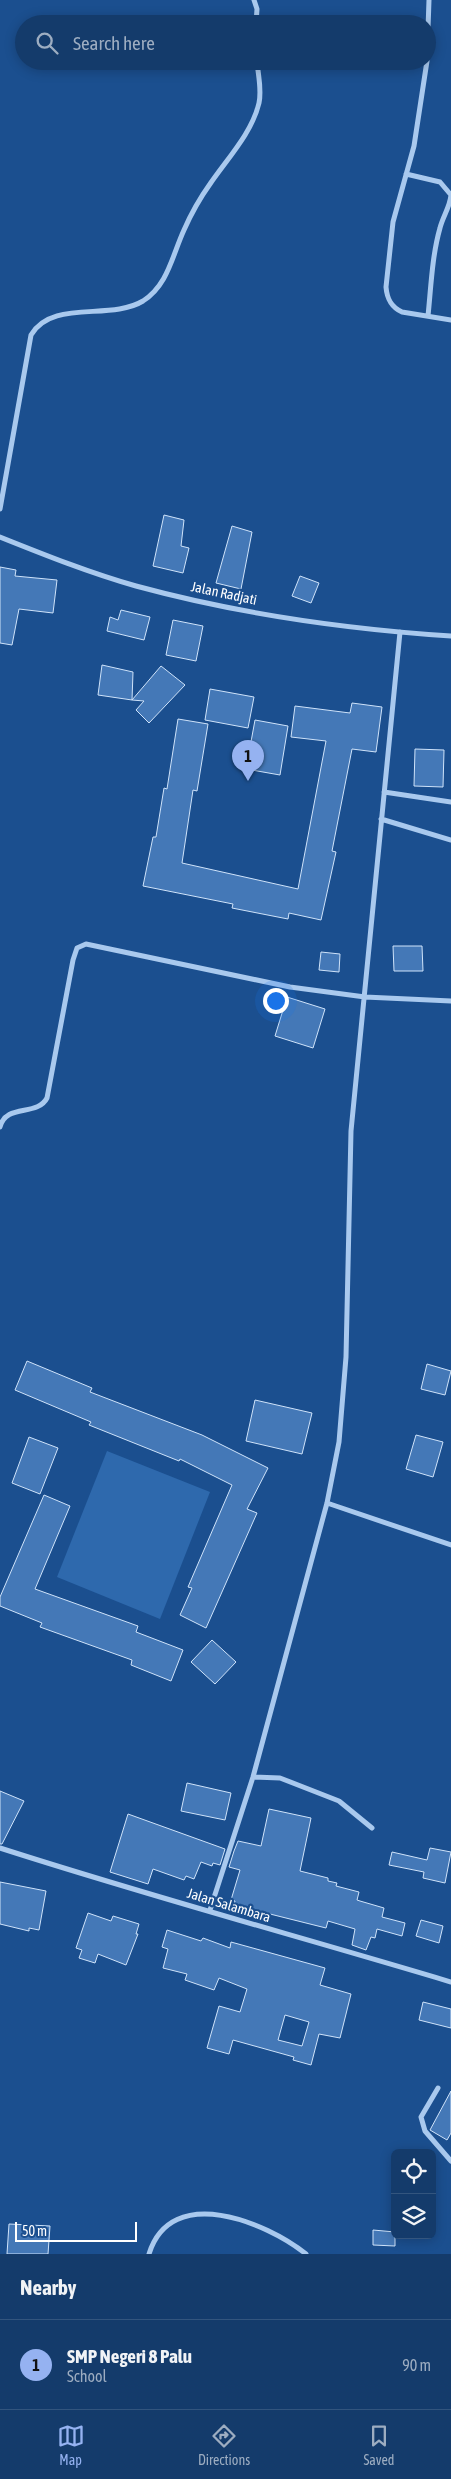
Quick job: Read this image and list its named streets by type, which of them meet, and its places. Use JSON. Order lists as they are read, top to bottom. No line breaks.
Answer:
{"streets":{"street":["Jalan Radjati","Jalan Salambara"]},"scale_bar":"50 m","page":{"search":"Search here","pins":"1","scale":"50 m","heading":"Nearby","list":[{"mark":"1","name":"SMP Negeri 8 Palu","note":"School","value":"90 m"}],"nav":["Map","Directions","Saved"]}}
